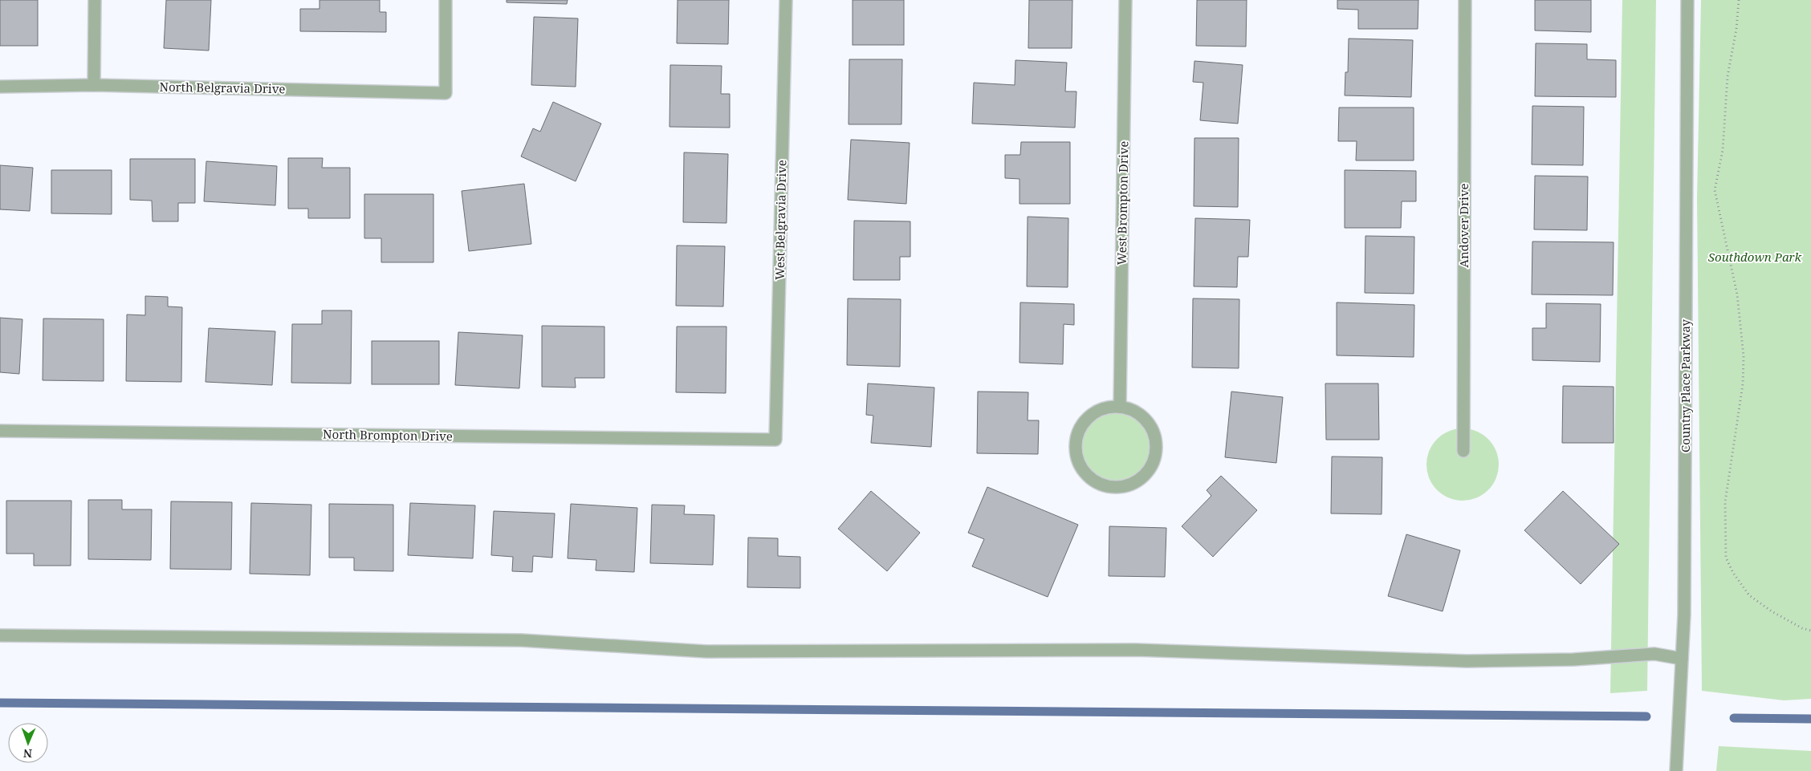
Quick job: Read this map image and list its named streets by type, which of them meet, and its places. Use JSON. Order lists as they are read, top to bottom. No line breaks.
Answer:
{"streets":{"street":["North Belgravia Drive","West Brompton Drive","West Belgravia Drive","Andover Drive","Country Place Parkway","North Brompton Drive"]},"crossings":[["West Belgravia Drive","North Brompton Drive"]],"parks":["Southdown Park"],"north":"bottom"}
